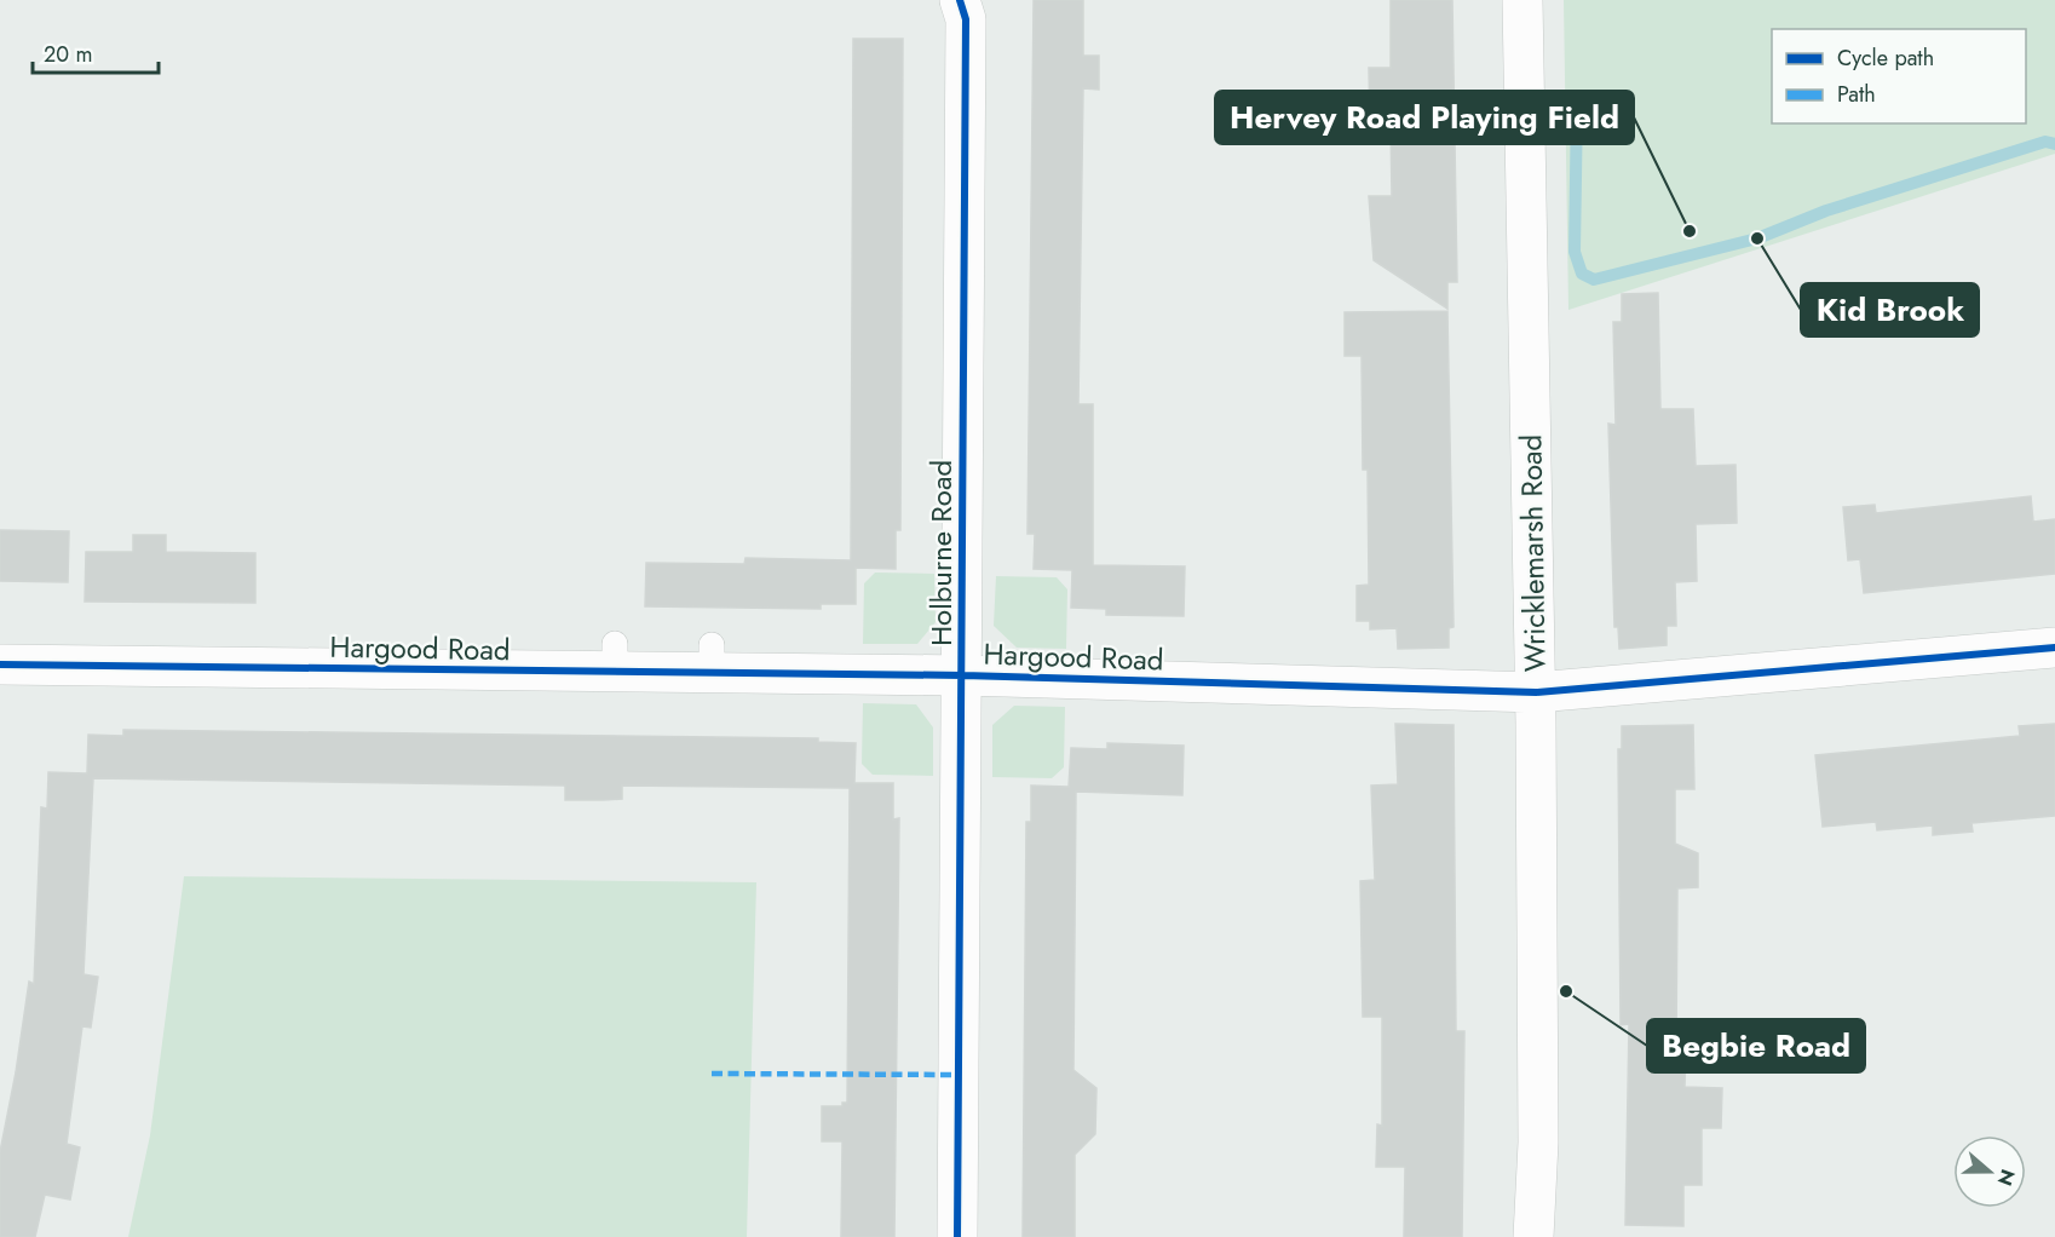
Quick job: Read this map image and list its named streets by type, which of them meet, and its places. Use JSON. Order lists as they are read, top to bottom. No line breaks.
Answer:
{"streets":{"street":["Holburne Road","Wricklemarsh Road","Hargood Road"]},"crossings":[["Holburne Road","Hargood Road"],["Wricklemarsh Road","Hargood Road"]],"places":["Hervey Road Playing Field","Kid Brook","Begbie Road"],"legend":["Cycle path","Path"],"scale_bar":"20 m","north":"right"}
